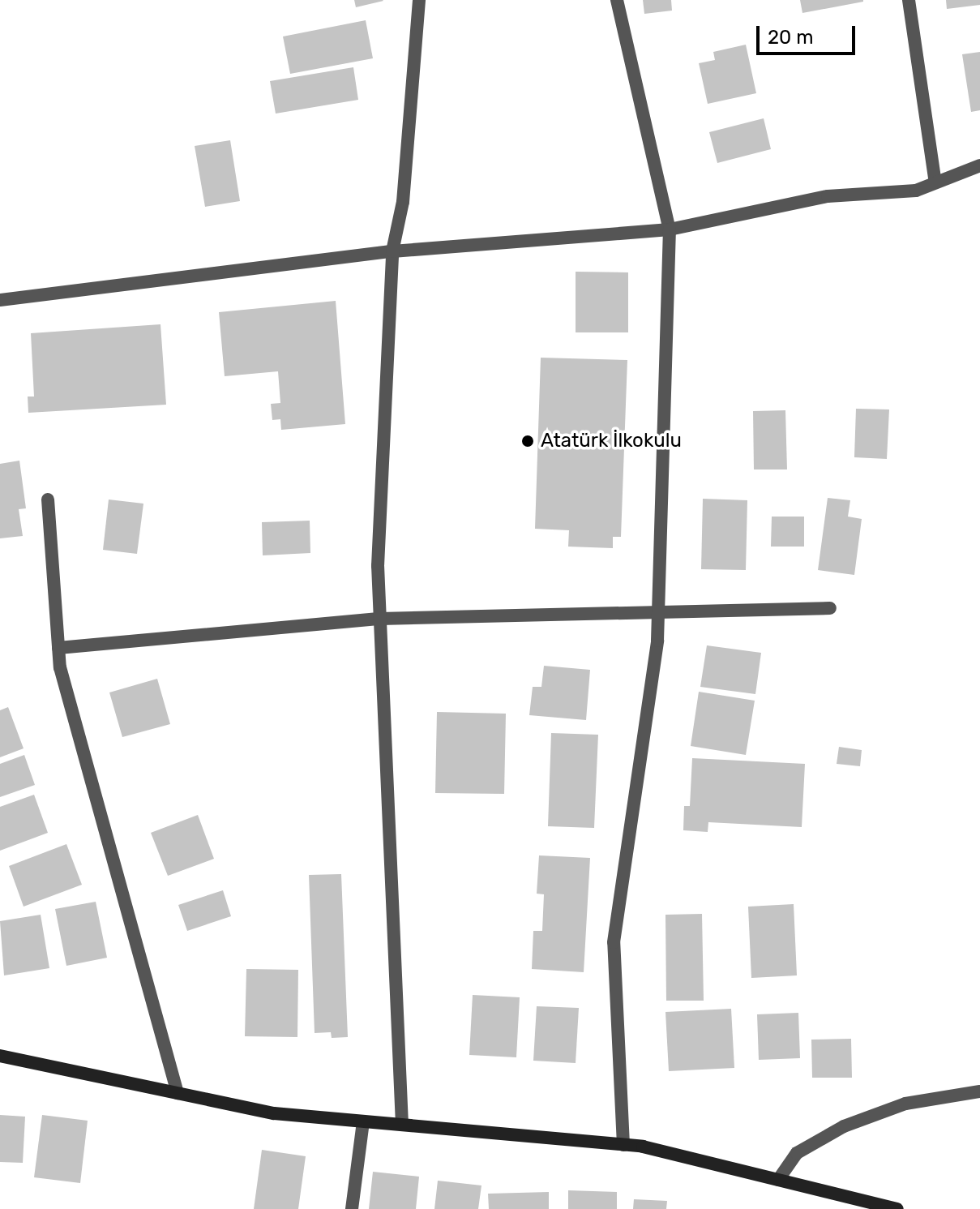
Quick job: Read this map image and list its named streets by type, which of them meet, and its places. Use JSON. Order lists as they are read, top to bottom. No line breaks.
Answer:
{"places":["Atatürk İlkokulu"],"scale_bar":"20 m"}
